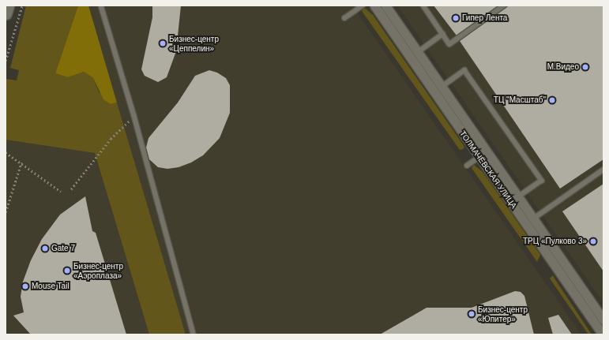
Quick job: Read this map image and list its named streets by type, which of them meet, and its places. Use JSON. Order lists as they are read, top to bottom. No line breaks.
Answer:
{"streets":{"street":["ТОЛМАЧЁВСКАЯ УЛИЦА"]},"places":["Гипер Лента","Бизнес-центр «Цеппелин»","М.Видео","ТЦ \"Масштаб\"","ТРЦ «Пулково 3»","Gate 7","Бизнес-центр «Аэроплаза»","Mouse Tail","Бизнес-центр «Юпитер»"]}
